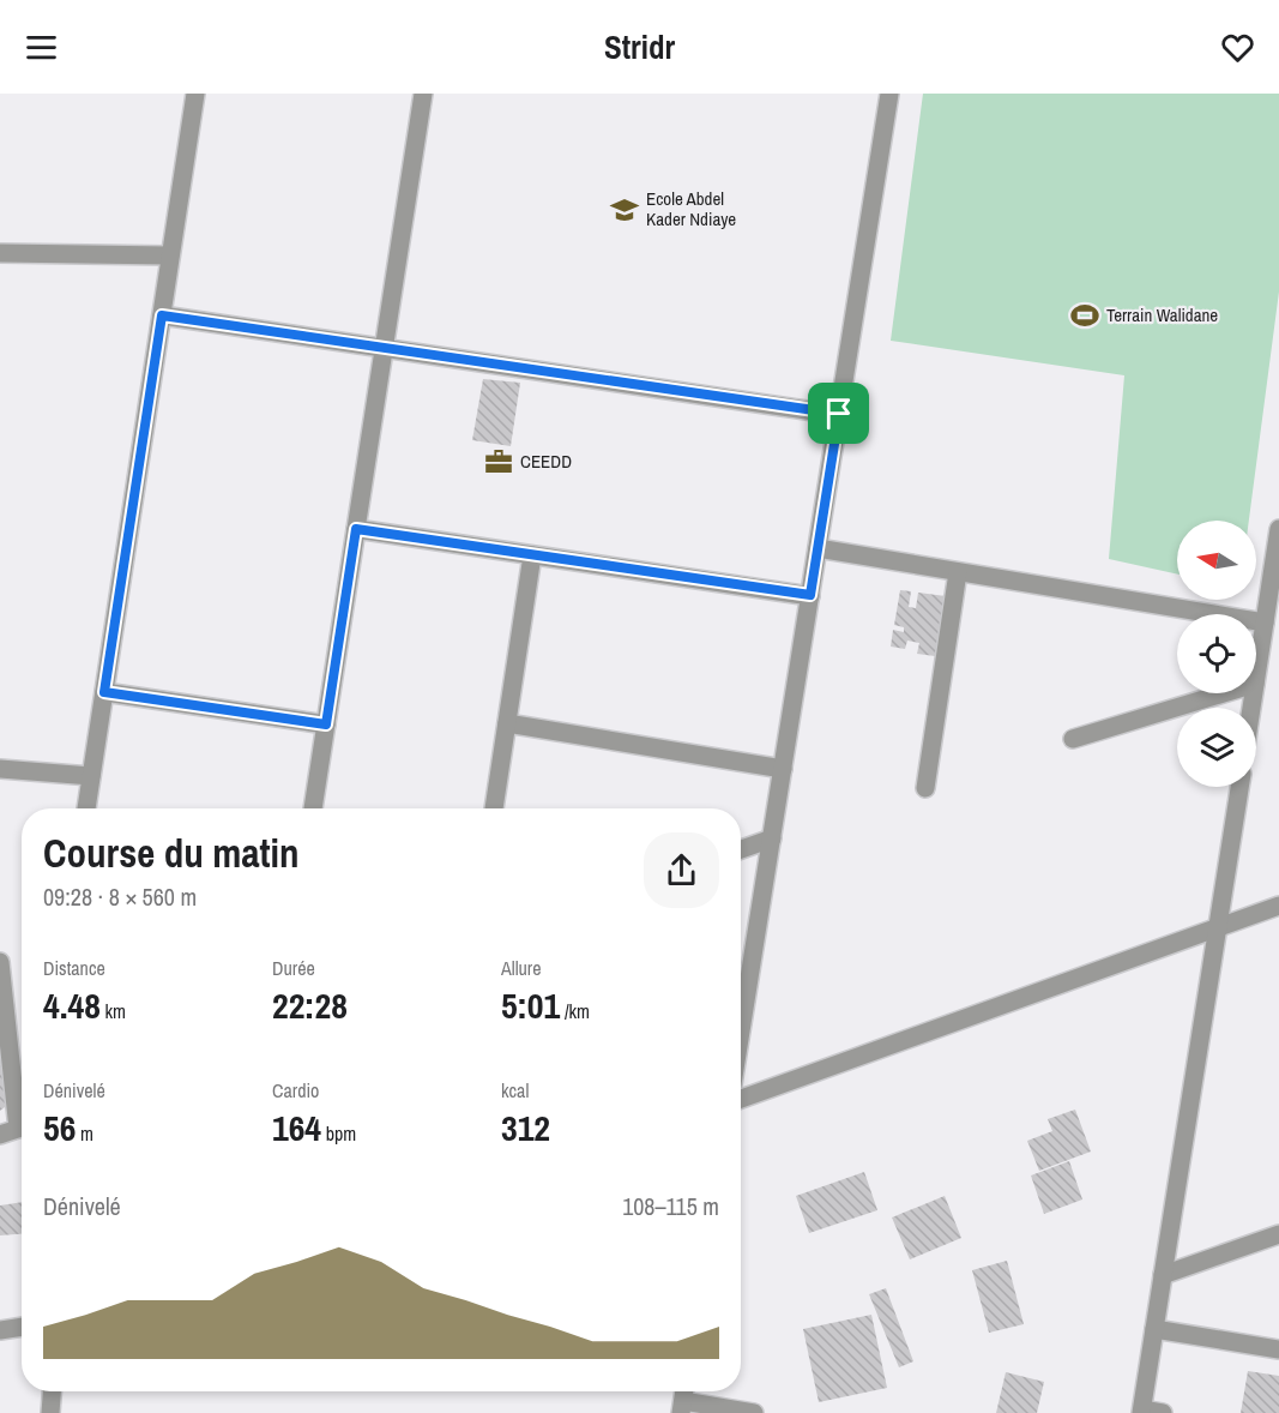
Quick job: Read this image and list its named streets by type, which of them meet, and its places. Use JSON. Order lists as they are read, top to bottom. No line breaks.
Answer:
{"places":{"school or university":["Ecole Abdel Kader Ndiaye"],"sports":["Terrain Walidane"],"office":["CEEDD"]},"north":"left","page":{"header":"Stridr","heading":["Course du matin","09:28 · 8 × 560 m"],"stats":[["Distance","4.48 km"],["Durée","22:28"],["Allure","5:01 /km"],["Dénivelé","56 m"],["Cardio","164 bpm"],["kcal","312"]],"chart":["Dénivelé","108–115 m"]}}
